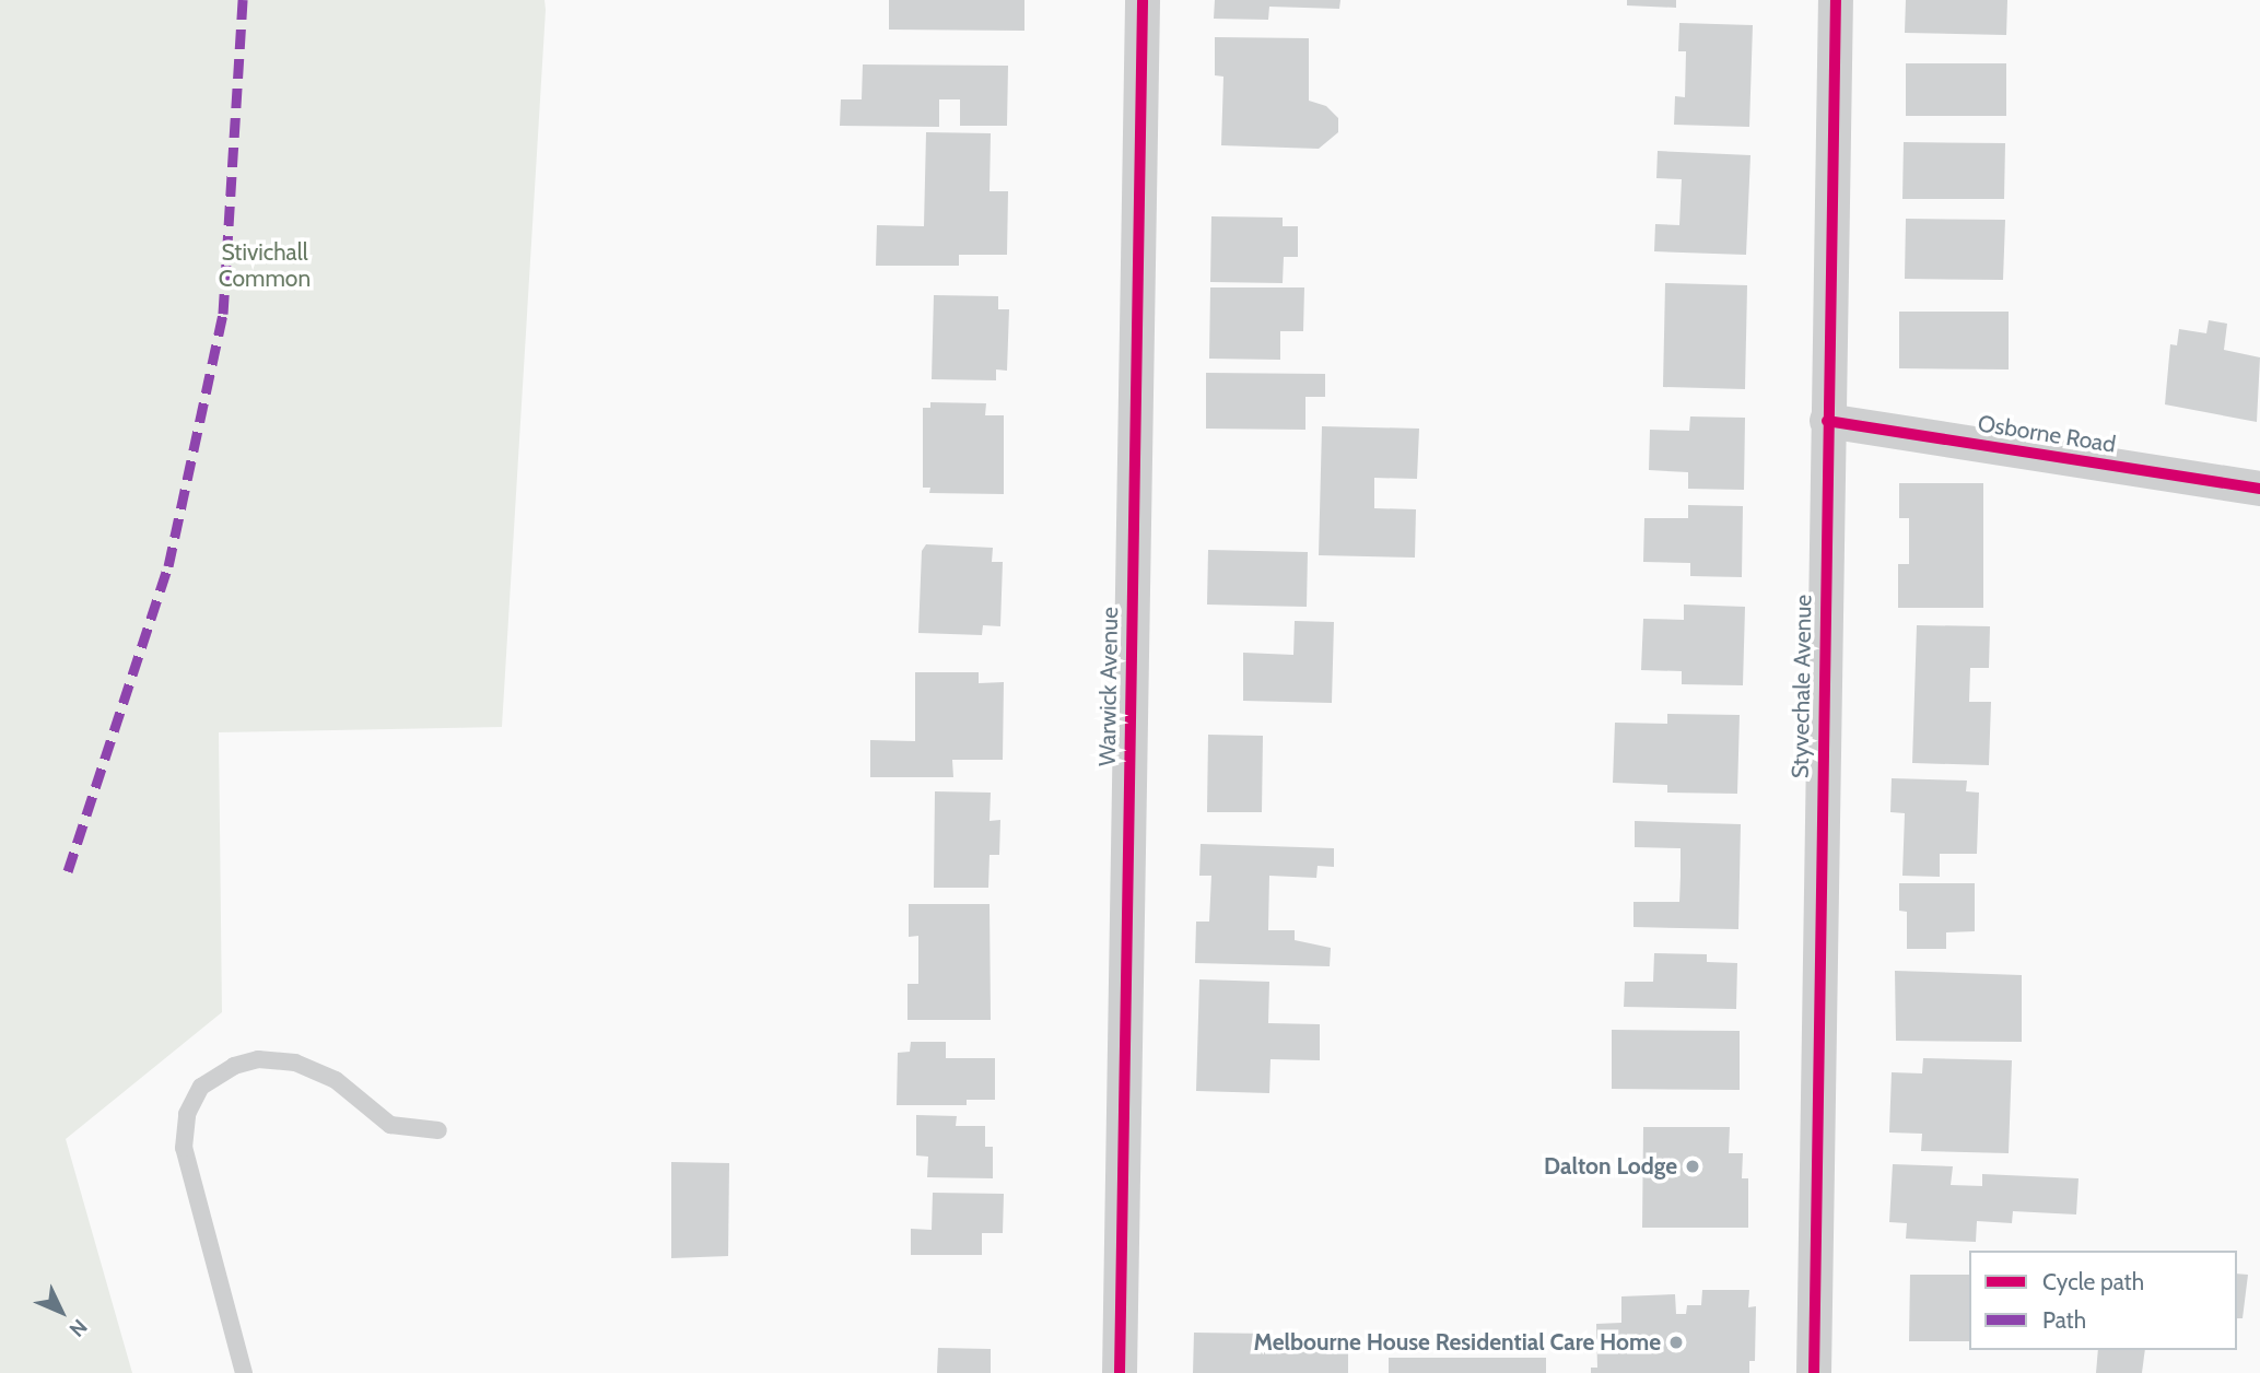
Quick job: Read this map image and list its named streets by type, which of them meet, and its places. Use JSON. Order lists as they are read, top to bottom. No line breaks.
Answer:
{"streets":{"street":["Osborne Road","Warwick Avenue","Styvechale Avenue"]},"crossings":[["Osborne Road","Styvechale Avenue"]],"parks":["Stivichall Common"],"places":["Dalton Lodge","Melbourne House Residential Care Home"],"legend":["Cycle path","Path"],"north":"bottom right"}
